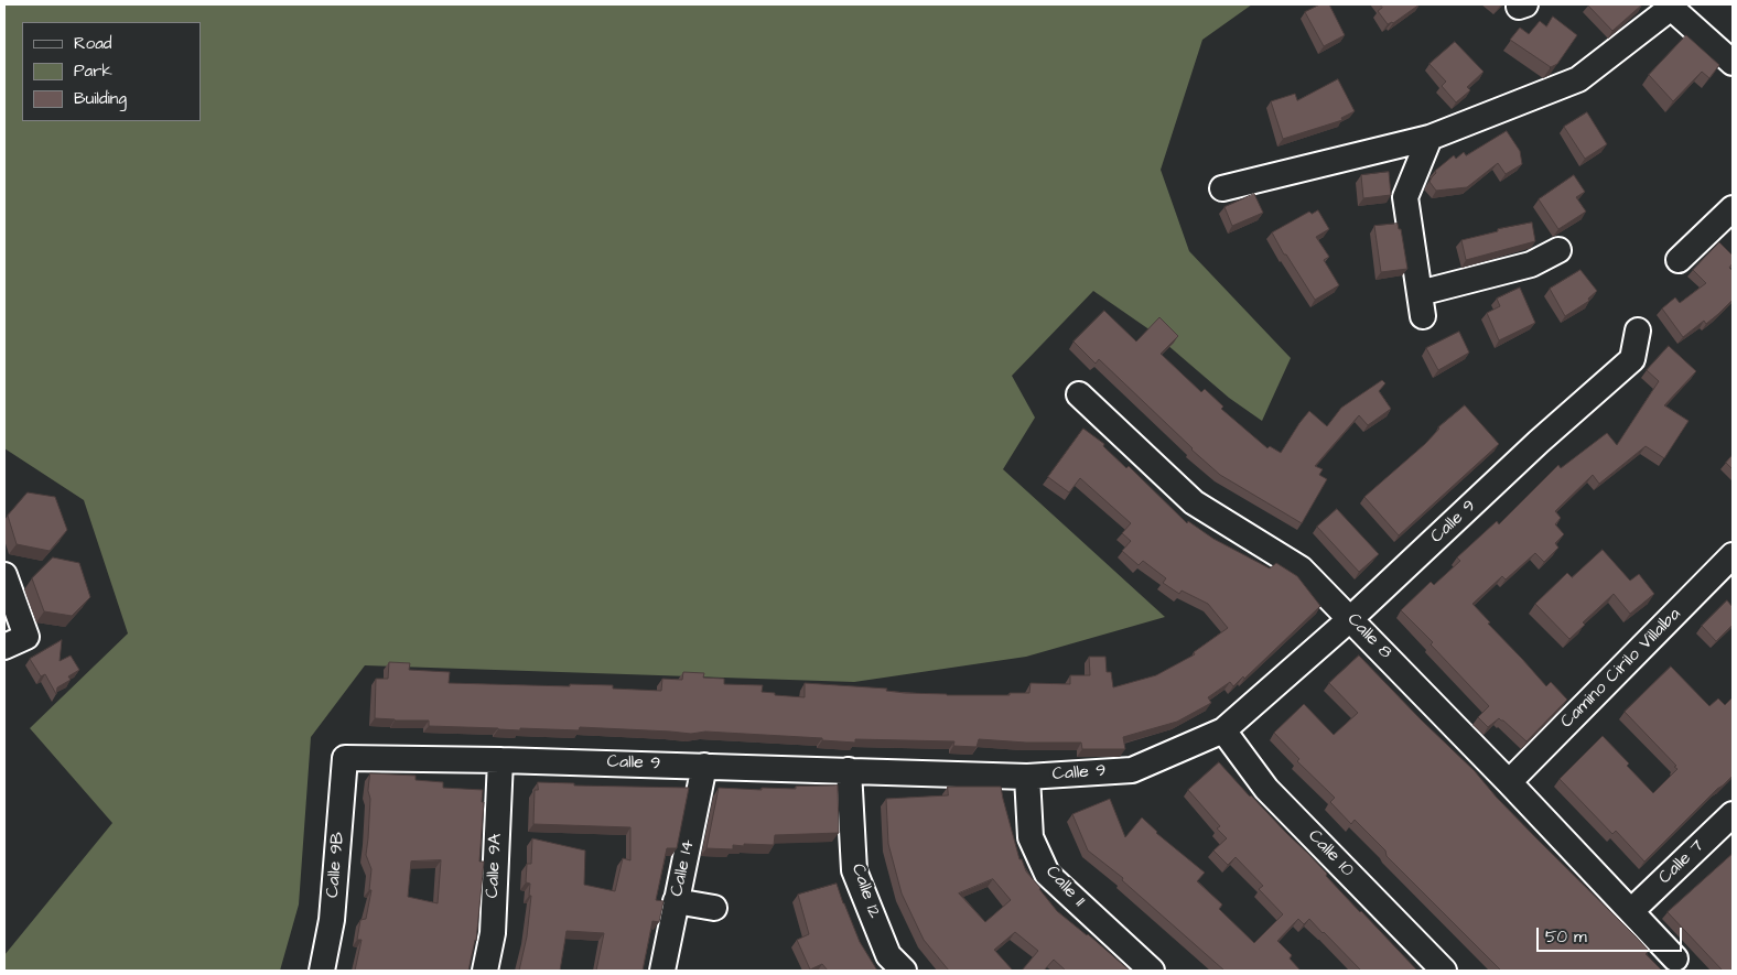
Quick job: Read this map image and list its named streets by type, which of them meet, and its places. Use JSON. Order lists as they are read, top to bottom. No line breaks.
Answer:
{"streets":{"street":["Calle 9","Calle 8","Camino Cirilo Villalba","Calle 10","Calle 7","Calle 9B","Calle 9A","Calle 14","Calle 11","Calle 12"]},"crossings":[["Calle 9","Calle 8"],["Calle 9","Calle 10"],["Calle 9","Calle 9B"],["Calle 9","Calle 9A"],["Calle 9","Calle 14"],["Calle 9","Calle 11"],["Calle 9","Calle 12"],["Calle 8","Camino Cirilo Villalba"],["Calle 8","Calle 7"]],"legend":["Road","Park","Building"],"scale_bar":"50 m"}
